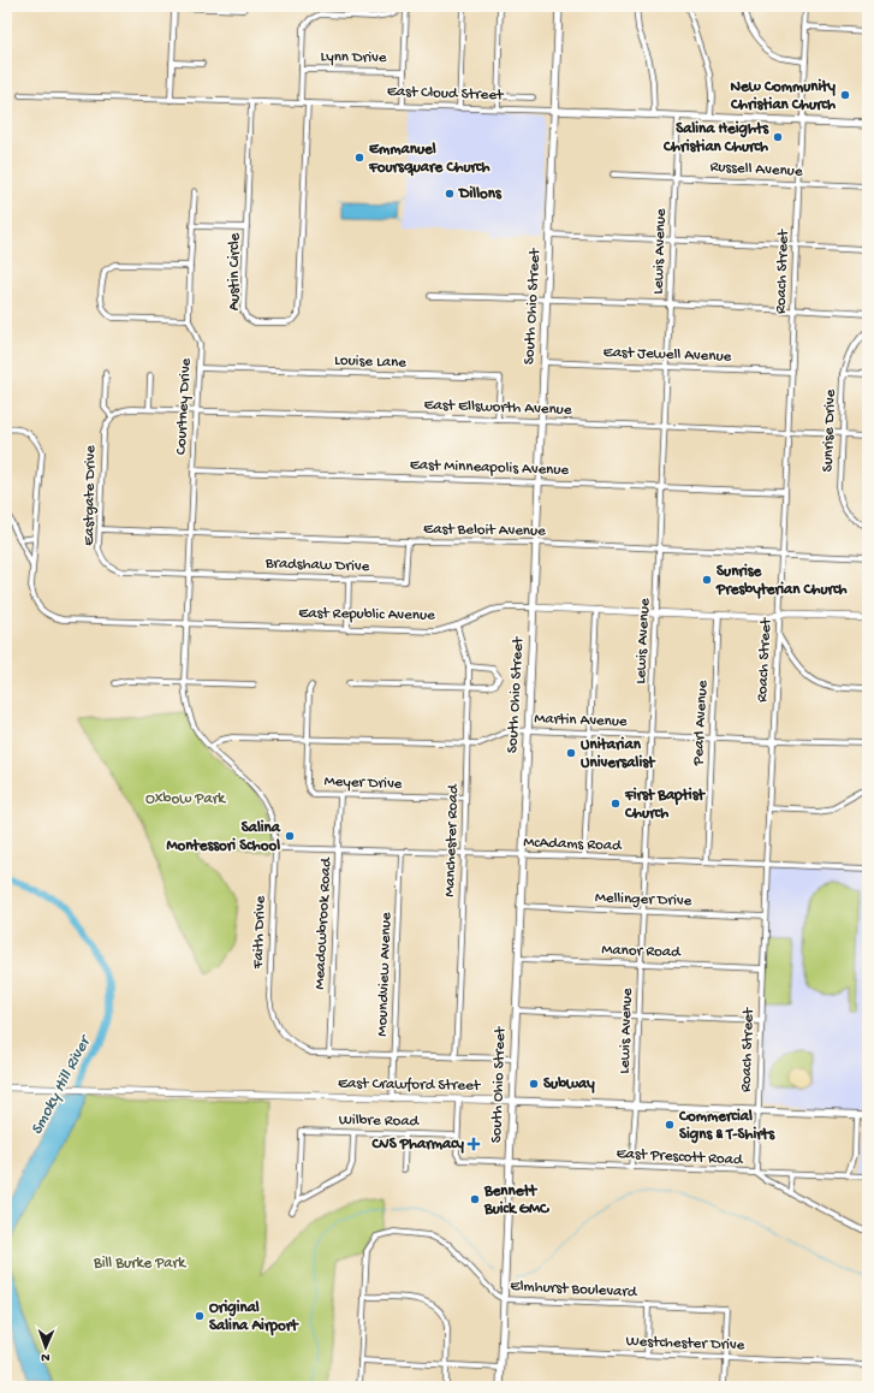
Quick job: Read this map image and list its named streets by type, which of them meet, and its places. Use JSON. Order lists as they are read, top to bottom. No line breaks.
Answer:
{"streets":{"main road":["East Cloud Street","South Ohio Street","East Crawford Street"],"street":["Lynn Drive","Russell Avenue","Lewis Avenue","Austin Circle","Roach Street","East Jewell Avenue","Louise Lane","Courtney Drive","East Ellsworth Avenue","Sunrise Drive","East Minneapolis Avenue","Eastgate Drive","East Beloit Avenue","Bradshaw Drive","East Republic Avenue","Martin Avenue","Pearl Avenue","Meyer Drive","Manchester Road","McAdams Road","Mellinger Drive","Meadowbrook Road","Faith Drive","Manor Road","Moundview Avenue","Wilbre Road","East Prescott Road","Elmhurst Boulevard","Westchester Drive"]},"crossings":[["East Cloud Street","Lewis Avenue"],["East Cloud Street","Austin Circle"],["East Cloud Street","Roach Street"],["East Cloud Street","South Ohio Street"],["Russell Avenue","Lewis Avenue"],["Russell Avenue","Roach Street"],["Lewis Avenue","East Jewell Avenue"],["Lewis Avenue","East Ellsworth Avenue"],["Lewis Avenue","East Minneapolis Avenue"],["Lewis Avenue","East Beloit Avenue"],["Lewis Avenue","East Republic Avenue"],["Lewis Avenue","Martin Avenue"],["Lewis Avenue","McAdams Road"],["Lewis Avenue","Mellinger Drive"],["Lewis Avenue","Manor Road"],["Lewis Avenue","East Crawford Street"],["Lewis Avenue","East Prescott Road"],["Roach Street","East Jewell Avenue"],["Roach Street","East Ellsworth Avenue"],["Roach Street","East Minneapolis Avenue"],["Roach Street","East Beloit Avenue"],["Roach Street","East Republic Avenue"],["Roach Street","Martin Avenue"],["Roach Street","McAdams Road"],["Roach Street","Mellinger Drive"],["Roach Street","Manor Road"],["Roach Street","East Crawford Street"],["Roach Street","East Prescott Road"],["South Ohio Street","East Jewell Avenue"],["South Ohio Street","East Ellsworth Avenue"],["South Ohio Street","East Minneapolis Avenue"],["South Ohio Street","East Beloit Avenue"],["South Ohio Street","East Republic Avenue"],["South Ohio Street","Martin Avenue"],["South Ohio Street","McAdams Road"],["South Ohio Street","Mellinger Drive"],["South Ohio Street","Faith Drive"],["South Ohio Street","Manor Road"],["South Ohio Street","East Crawford Street"],["South Ohio Street","East Prescott Road"],["South Ohio Street","Elmhurst Boulevard"],["South Ohio Street","Westchester Drive"],["Louise Lane","Courtney Drive"],["Louise Lane","East Ellsworth Avenue"],["Courtney Drive","East Ellsworth Avenue"],["Courtney Drive","East Minneapolis Avenue"],["Courtney Drive","Eastgate Drive"],["Courtney Drive","East Beloit Avenue"],["Courtney Drive","Bradshaw Drive"],["Courtney Drive","East Republic Avenue"],["Courtney Drive","Faith Drive"],["East Ellsworth Avenue","Sunrise Drive"],["East Ellsworth Avenue","Eastgate Drive"],["Eastgate Drive","East Beloit Avenue"],["Eastgate Drive","Bradshaw Drive"],["East Beloit Avenue","Bradshaw Drive"],["East Republic Avenue","Pearl Avenue"],["East Republic Avenue","Manchester Road"],["East Republic Avenue","Faith Drive"],["Martin Avenue","Pearl Avenue"],["Martin Avenue","Meyer Drive"],["Martin Avenue","Manchester Road"],["Martin Avenue","Faith Drive"],["Pearl Avenue","McAdams Road"],["Meyer Drive","Manchester Road"],["Meyer Drive","Meadowbrook Road"],["Manchester Road","McAdams Road"],["Manchester Road","Faith Drive"],["McAdams Road","Meadowbrook Road"],["McAdams Road","Faith Drive"],["McAdams Road","Moundview Avenue"],["Meadowbrook Road","Faith Drive"],["Faith Drive","Moundview Avenue"],["Moundview Avenue","East Crawford Street"],["Wilbre Road","East Prescott Road"],["Elmhurst Boulevard","Westchester Drive"]],"water":["Smoky Hill River"],"parks":["Oxbow Park","Bill Burke Park"],"places":{"other":["New Community Christian Church","Salina Heights Christian Church","Emmanuel Foursquare Church","Dillons","Sunrise Presbyterian Church","Unitarian Universalist","First Baptist Church","Salina Montessori School","Subway","Commercial Signs & T-Shirts","Bennett Buick GMC","Original Salina Airport"],"health":["CVS Pharmacy"]},"north":"bottom"}
